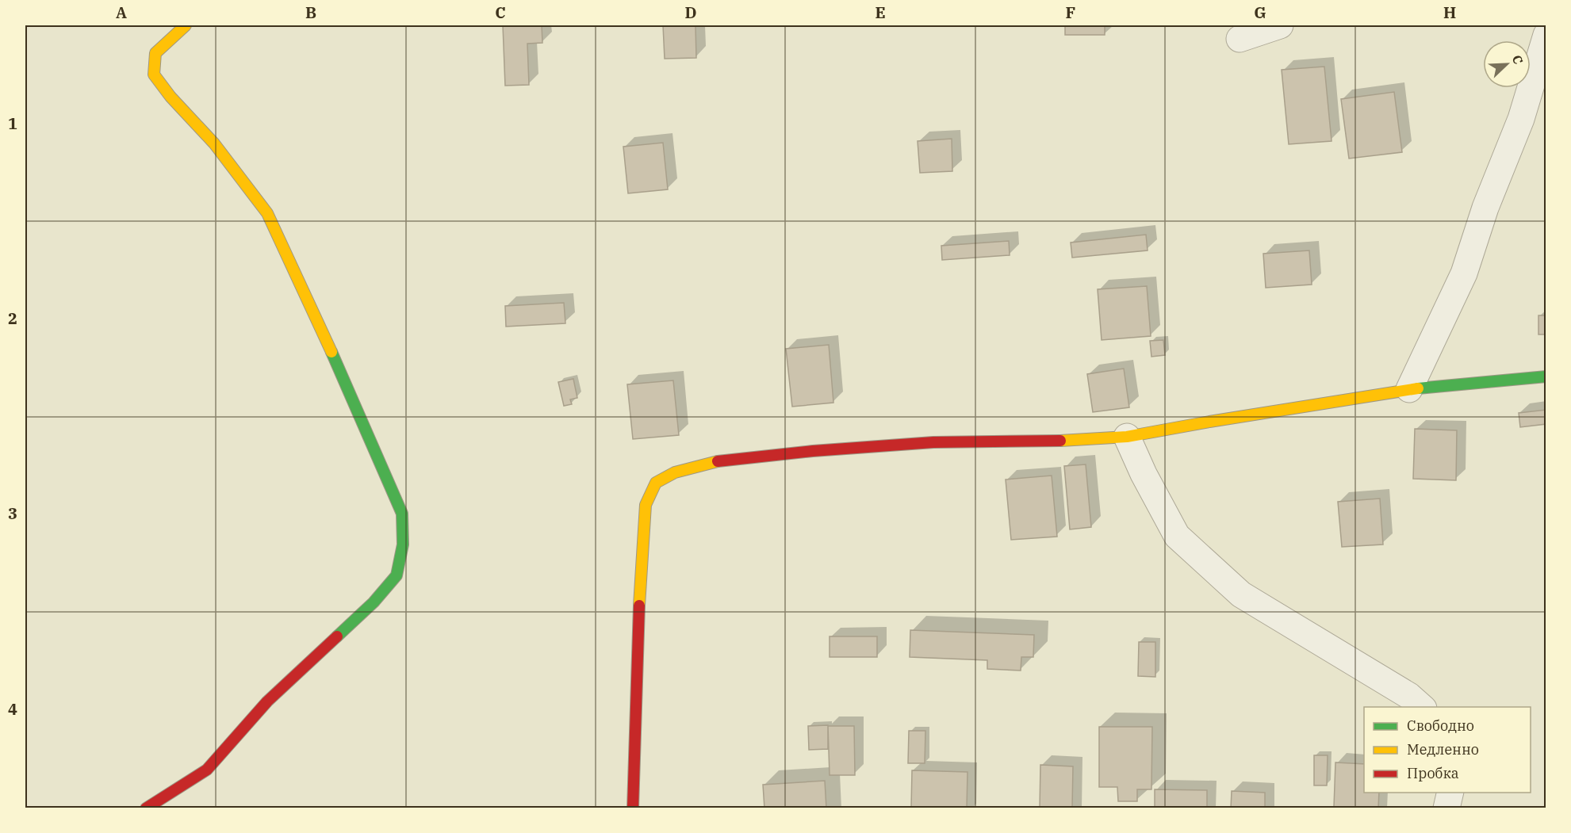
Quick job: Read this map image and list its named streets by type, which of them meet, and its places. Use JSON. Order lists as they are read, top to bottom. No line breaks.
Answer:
{"legend":["Свободно","Медленно","Пробка"],"north":"top right","grid":{"columns":["A","B","C","D","E","F","G","H"],"rows":["1","2","3","4"]}}
